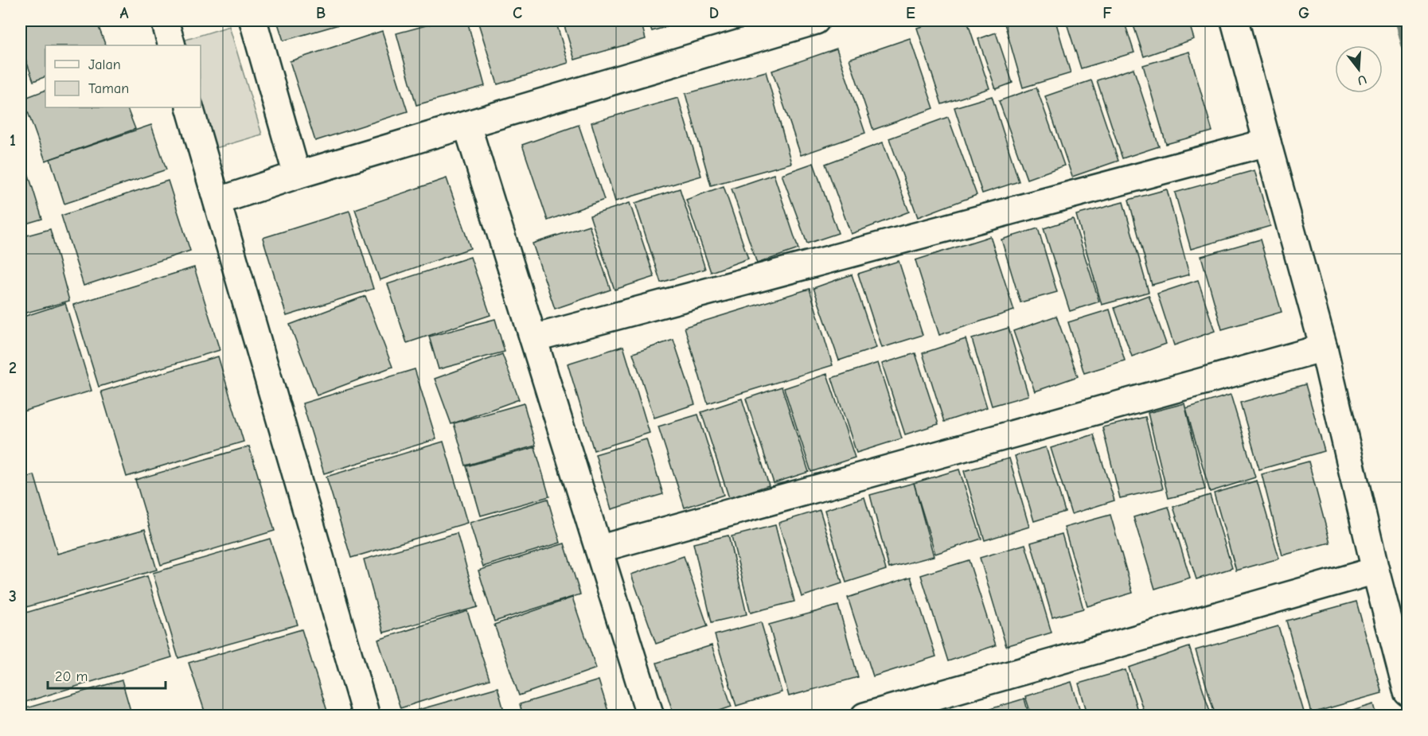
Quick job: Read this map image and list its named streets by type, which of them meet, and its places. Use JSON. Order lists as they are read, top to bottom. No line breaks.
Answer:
{"legend":["Jalan","Taman"],"scale_bar":"20 m","north":"bottom","grid":{"columns":["A","B","C","D","E","F","G"],"rows":["1","2","3"]}}
